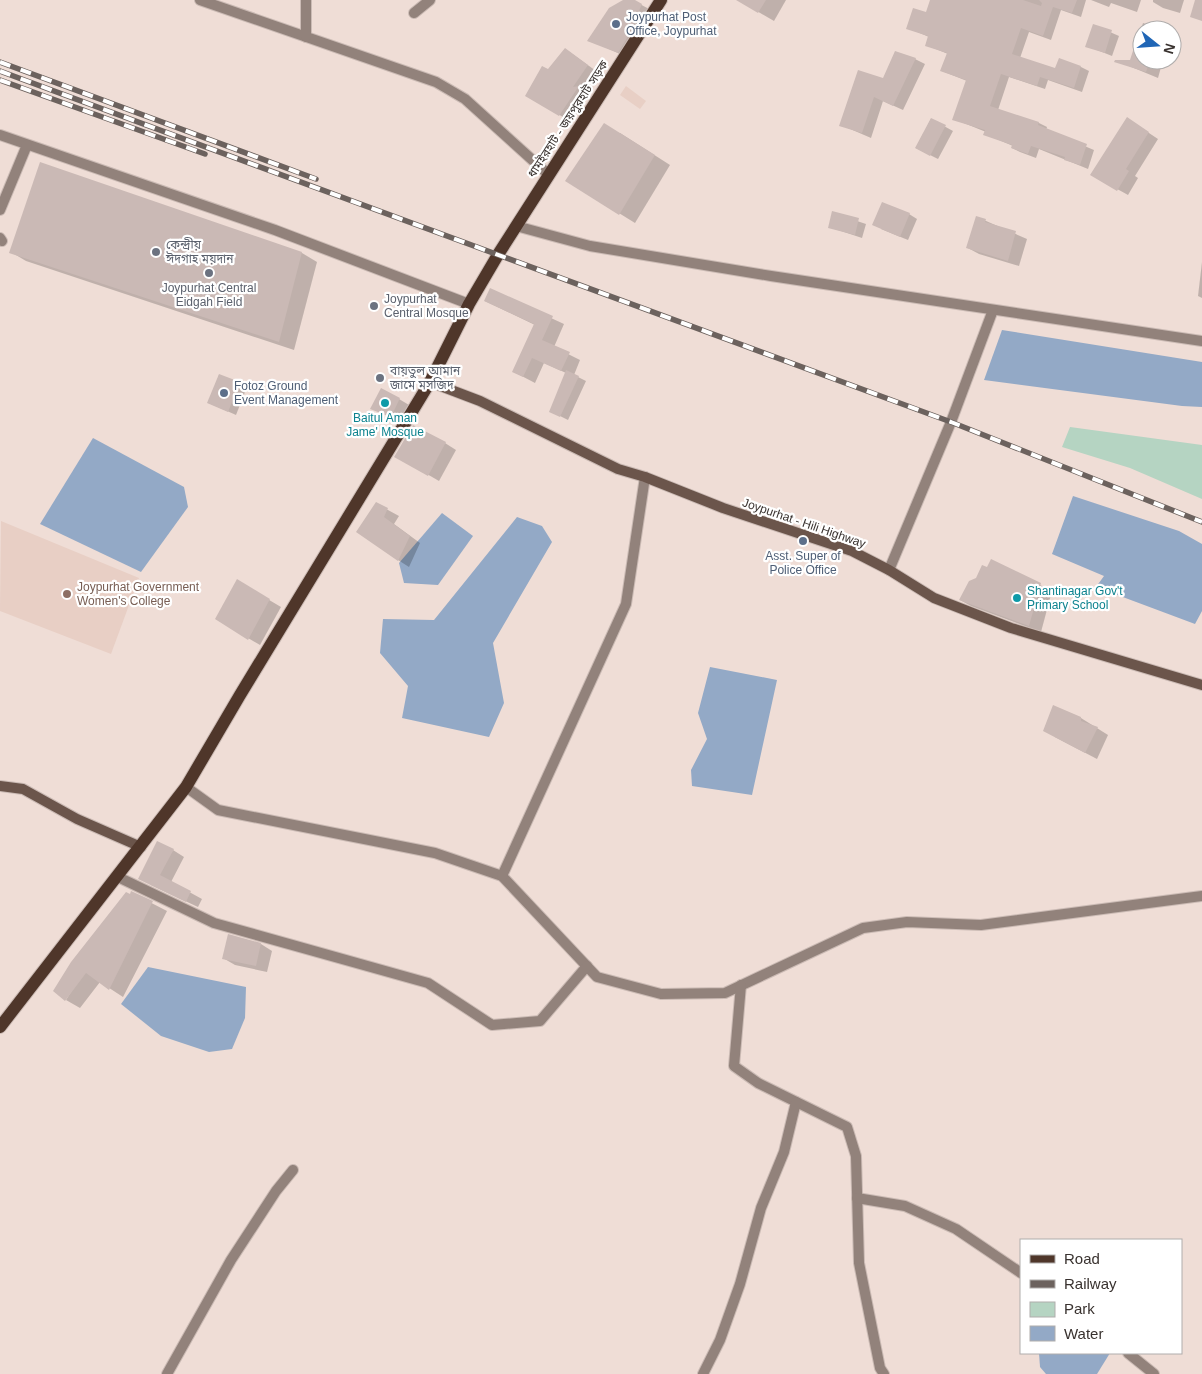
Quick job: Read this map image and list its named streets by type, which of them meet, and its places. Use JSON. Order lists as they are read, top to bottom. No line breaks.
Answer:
{"streets":{"main road":["ধামইরহাট - জয়পুরহাট সড়ক","Joypurhat - Hili Highway"]},"crossings":[["ধামইরহাট - জয়পুরহাট সড়ক","Joypurhat - Hili Highway"]],"places":["Joypurhat Post Office, Joypurhat","কেন্দ্রীয় ঈদগাহ ময়দান","Joypurhat Central Eidgah Field","Joypurhat Central Mosque","বায়তুল আমান জামে মসজিদ","Fotoz Ground Event Management","Baitul Aman Jame' Mosque","Asst. Super of Police Office","Joypurhat Government Women's College","Shantinagar Gov't Primary School"],"legend":["Road","Railway","Park","Water"],"north":"right"}
